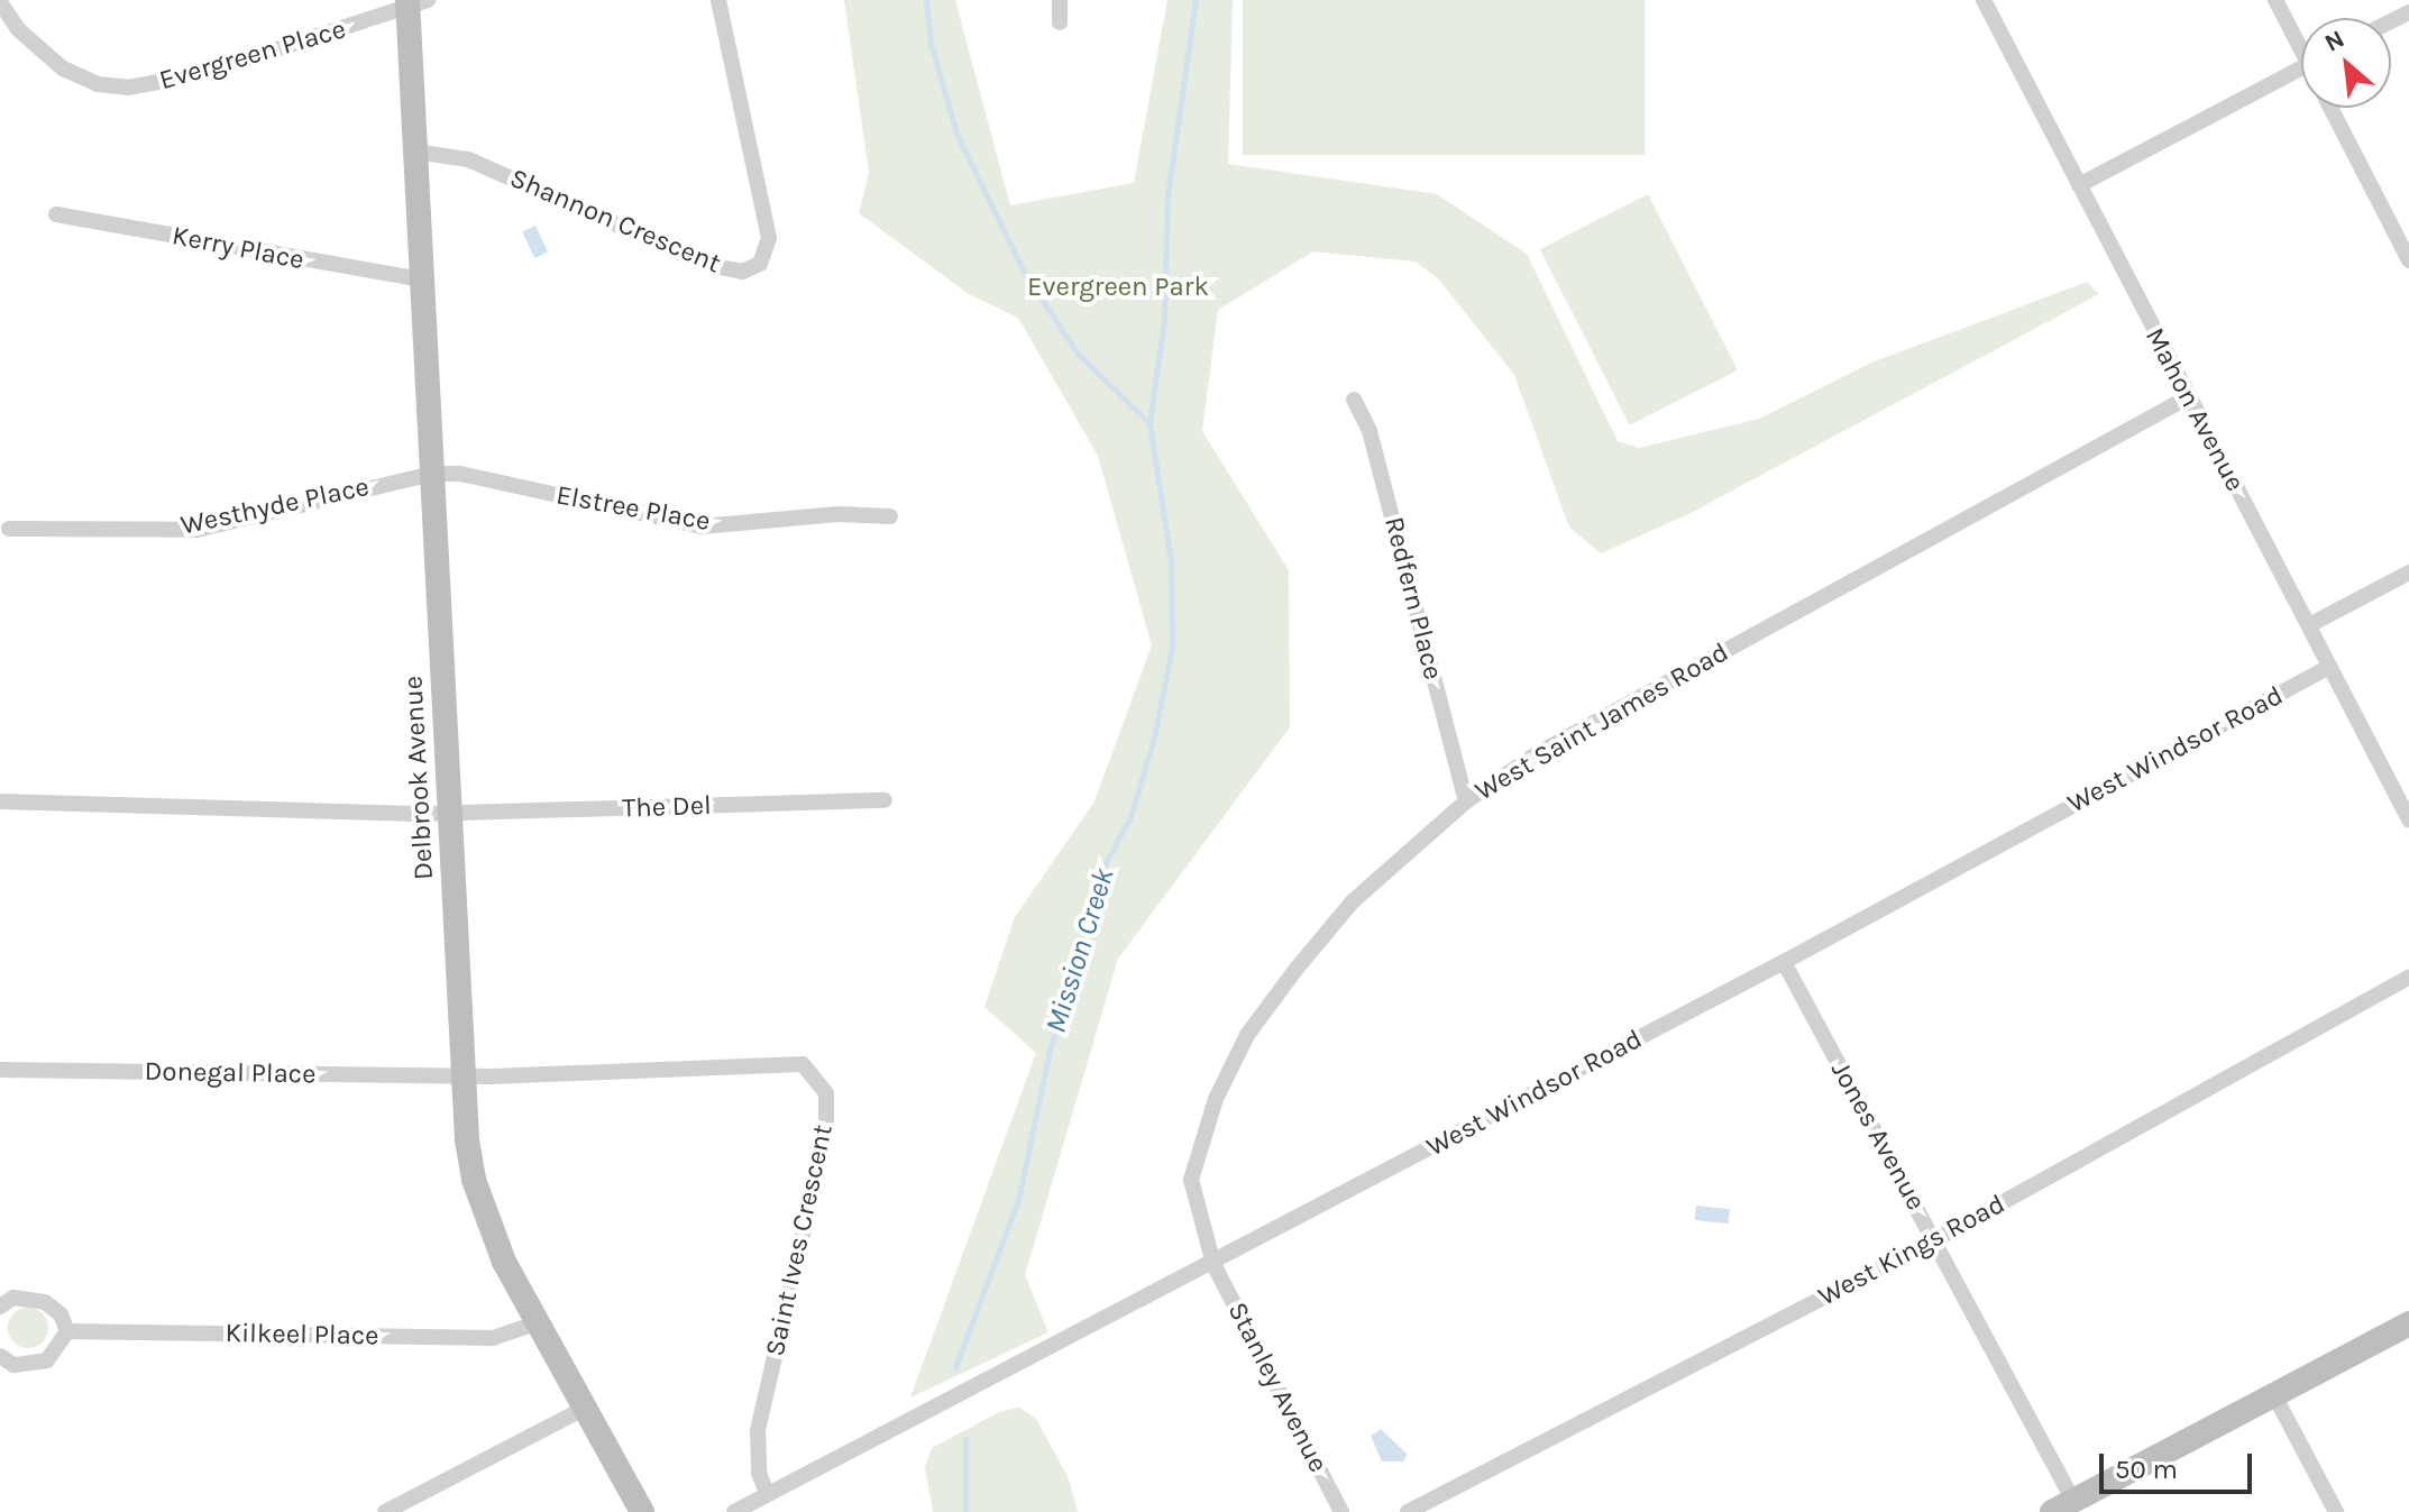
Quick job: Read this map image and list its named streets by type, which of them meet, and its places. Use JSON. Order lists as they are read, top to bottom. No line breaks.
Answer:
{"streets":{"street":["Evergreen Place","Shannon Crescent","Kerry Place","Mahon Avenue","Westhyde Place","Elstree Place","Redfern Place","West Saint James Road","West Windsor Road","Delbrook Avenue","The Del","Donegal Place","Jones Avenue","Saint Ives Crescent","West Kings Road","Kilkeel Place","Stanley Avenue"]},"crossings":[["Evergreen Place","Delbrook Avenue"],["Shannon Crescent","Delbrook Avenue"],["Kerry Place","Delbrook Avenue"],["Mahon Avenue","West Saint James Road"],["Mahon Avenue","West Windsor Road"],["Westhyde Place","Elstree Place"],["Westhyde Place","Delbrook Avenue"],["Elstree Place","Delbrook Avenue"],["Redfern Place","West Saint James Road"],["West Saint James Road","West Windsor Road"],["West Saint James Road","Stanley Avenue"],["West Windsor Road","Jones Avenue"],["West Windsor Road","Saint Ives Crescent"],["West Windsor Road","Stanley Avenue"],["Delbrook Avenue","The Del"],["Delbrook Avenue","Donegal Place"],["Delbrook Avenue","Saint Ives Crescent"],["Delbrook Avenue","Kilkeel Place"],["Donegal Place","Saint Ives Crescent"],["Jones Avenue","West Kings Road"]],"water":["Mission Creek"],"parks":["Evergreen Park"],"scale_bar":"50 m","north":"top left"}
